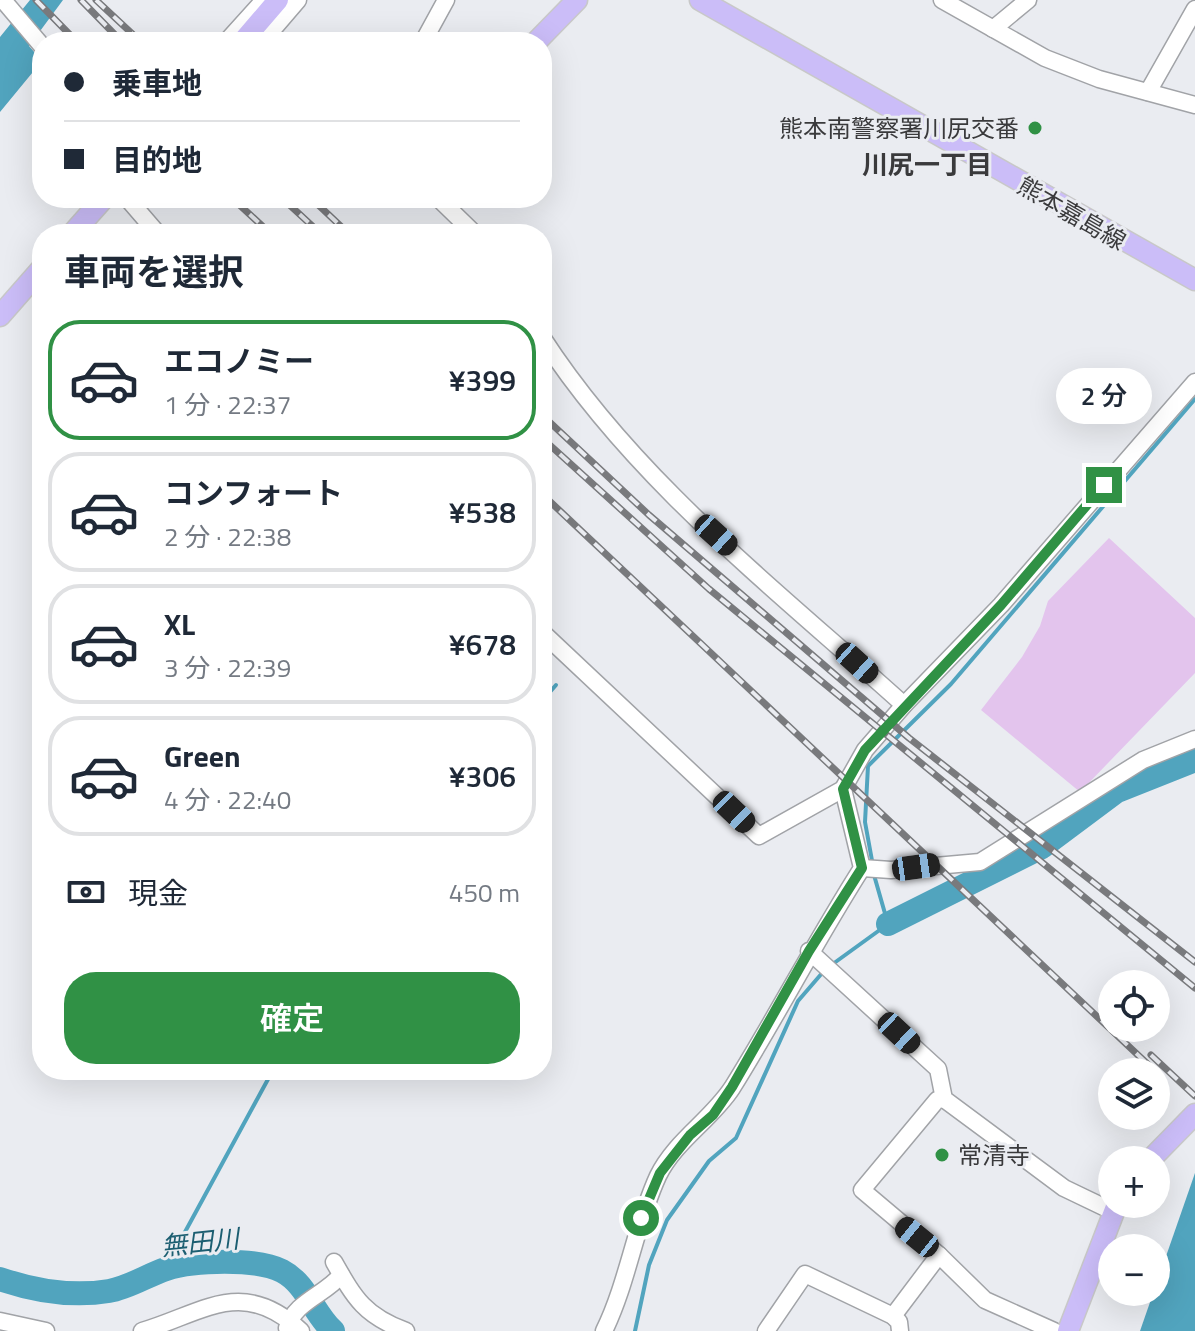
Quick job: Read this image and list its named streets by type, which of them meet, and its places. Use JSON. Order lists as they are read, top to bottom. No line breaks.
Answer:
{"streets":{"main road":["熊本嘉島線"]},"districts":["川尻一丁目"],"water":["無田川"],"places":["熊本南警察署川尻交番","常清寺"],"page":{"banner":["乗車地","目的地"],"heading":"車両を選択","list":[{"name":"エコノミー","note":"1 分 · 22:37","value":"¥399"},{"name":"コンフォート","note":"2 分 · 22:38","value":"¥538"},{"name":"XL","note":"3 分 · 22:39","value":"¥678"},{"name":"Green","note":"4 分 · 22:40","value":"¥306"}],"bubble":"2 分","pay":["現金","450 m"],"buttons":"確定","map_buttons":["+","−"]}}
